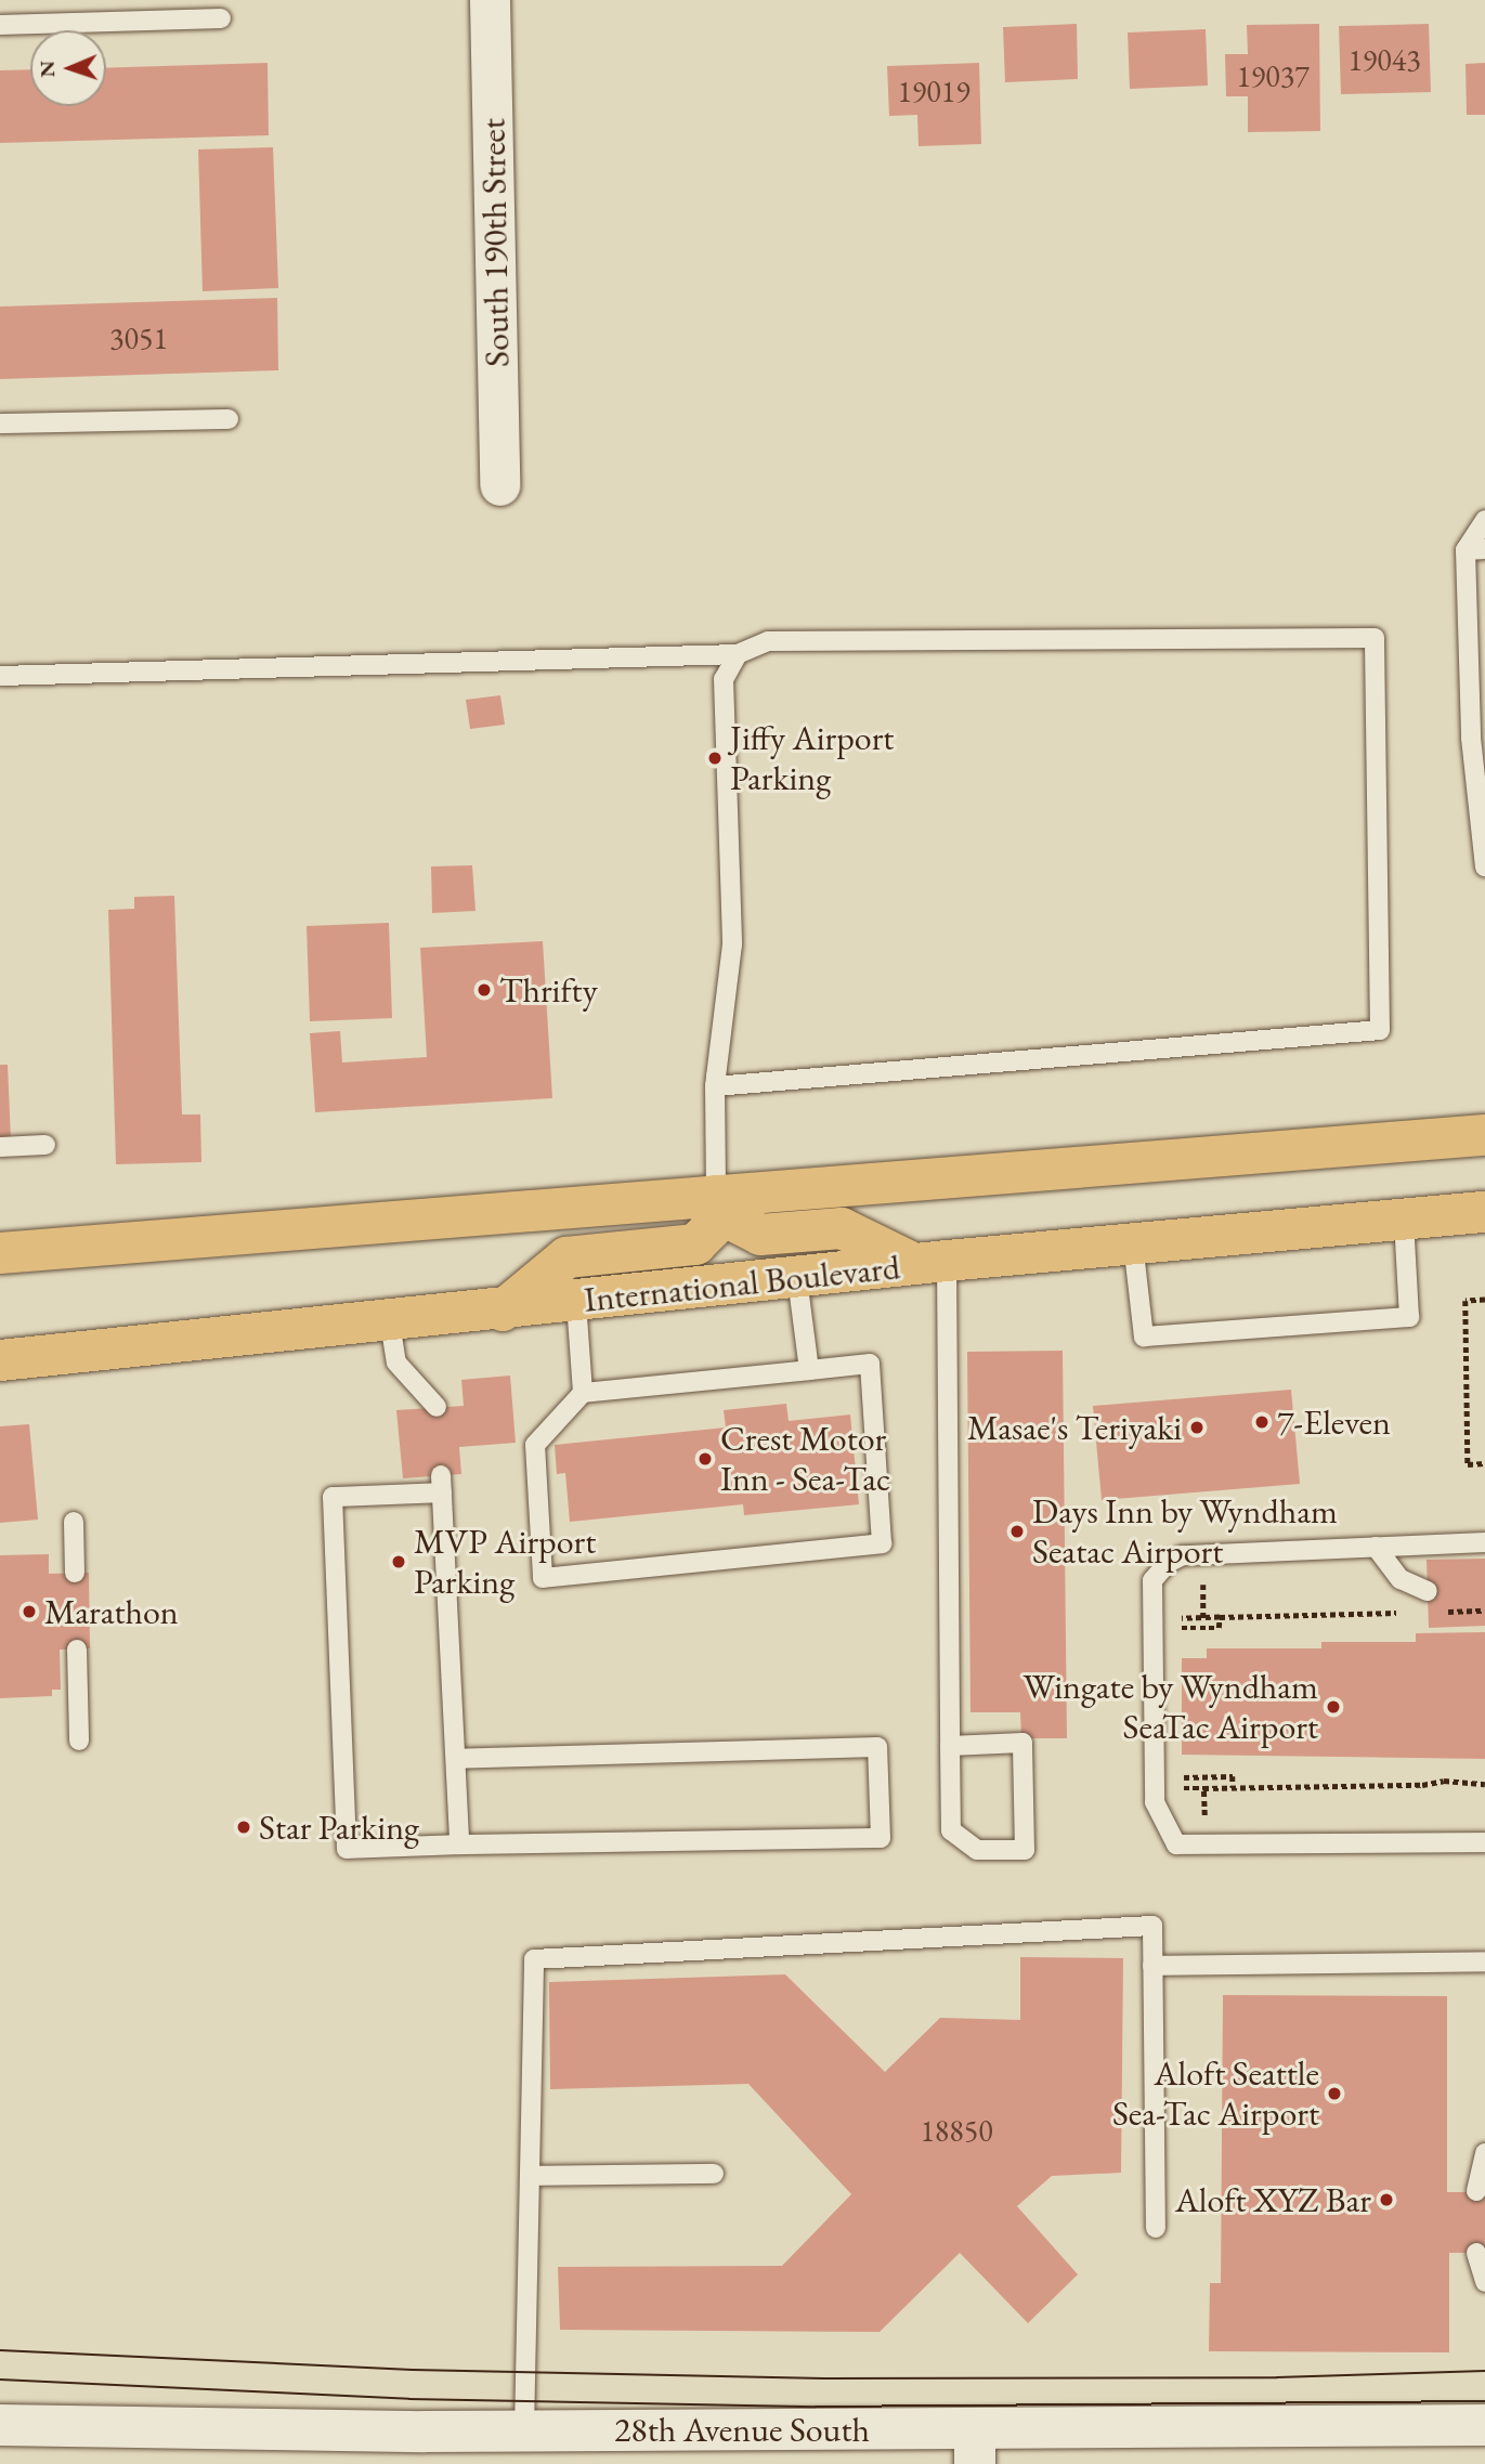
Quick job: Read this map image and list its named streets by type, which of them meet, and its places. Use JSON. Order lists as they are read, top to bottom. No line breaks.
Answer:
{"streets":{"main road":["International Boulevard","28th Avenue South"],"street":["South 190th Street"]},"places":["Jiffy Airport Parking","Thrifty","7-Eleven","Masae's Teriyaki","Crest Motor Inn - Sea-Tac","Days Inn by Wyndham Seatac Airport","MVP Airport Parking","Marathon","Wingate by Wyndham SeaTac Airport","Star Parking","Aloft Seattle Sea-Tac Airport","Aloft XYZ Bar"],"house_numbers":["19043","19037","19019","3051","18850"],"north":"left"}
